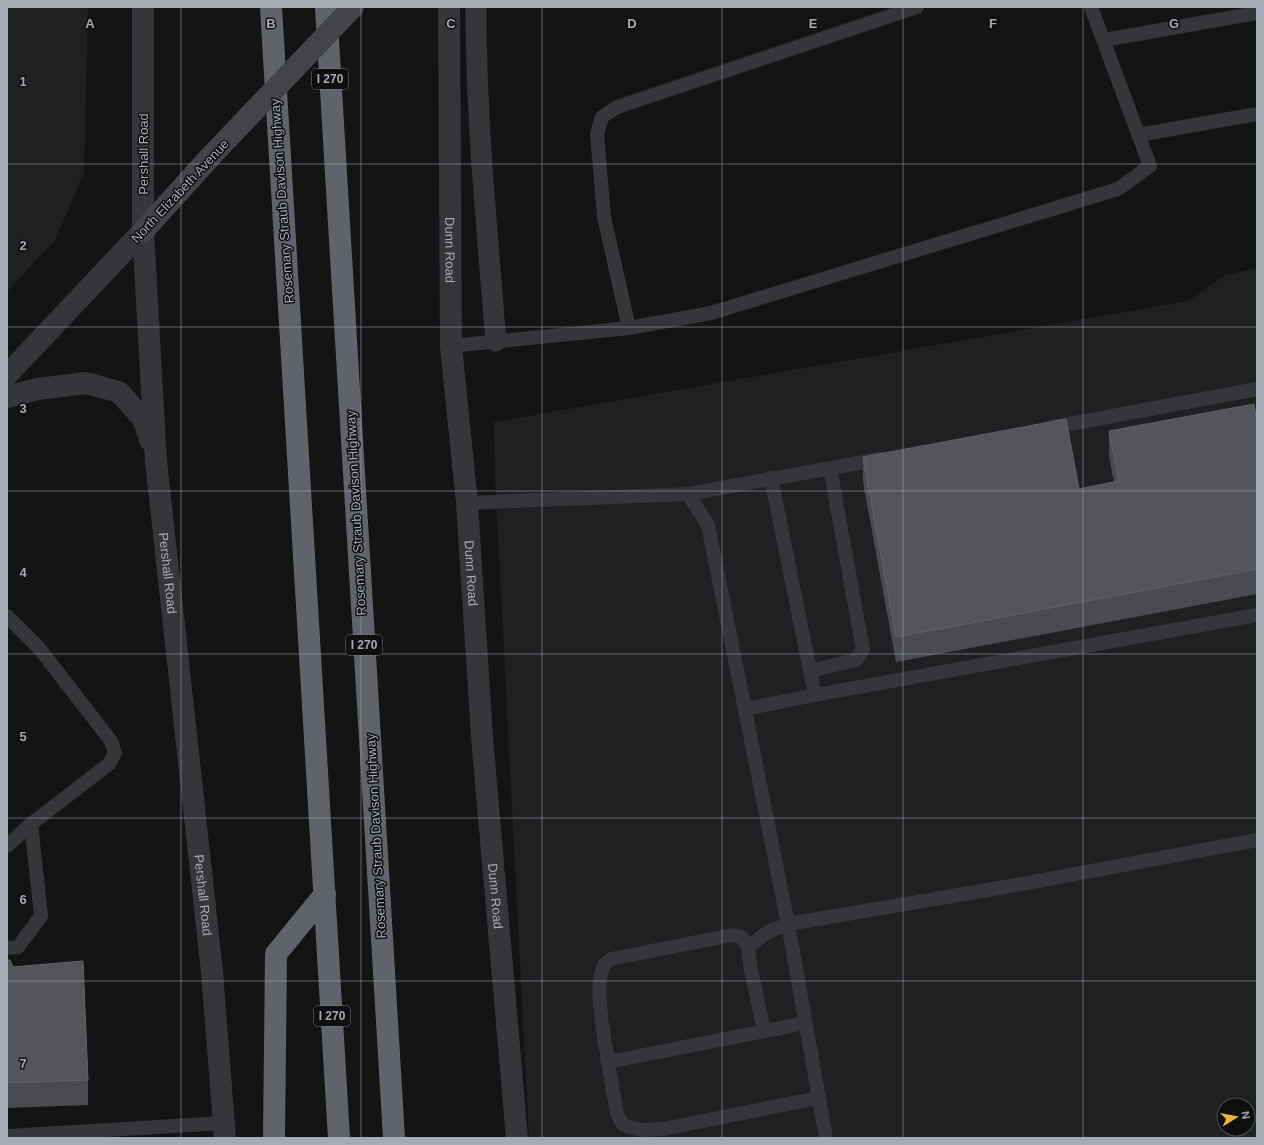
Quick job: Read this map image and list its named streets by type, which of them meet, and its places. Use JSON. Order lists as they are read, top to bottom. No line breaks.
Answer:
{"streets":{"highway":["I 270","Rosemary Straub Davison Highway"],"main road":["North Elizabeth Avenue"],"street":["Pershall Road","Dunn Road"]},"crossings":[["Pershall Road","North Elizabeth Avenue"]],"north":"right","grid":{"columns":["A","B","C","D","E","F","G"],"rows":["1","2","3","4","5","6","7"]}}
